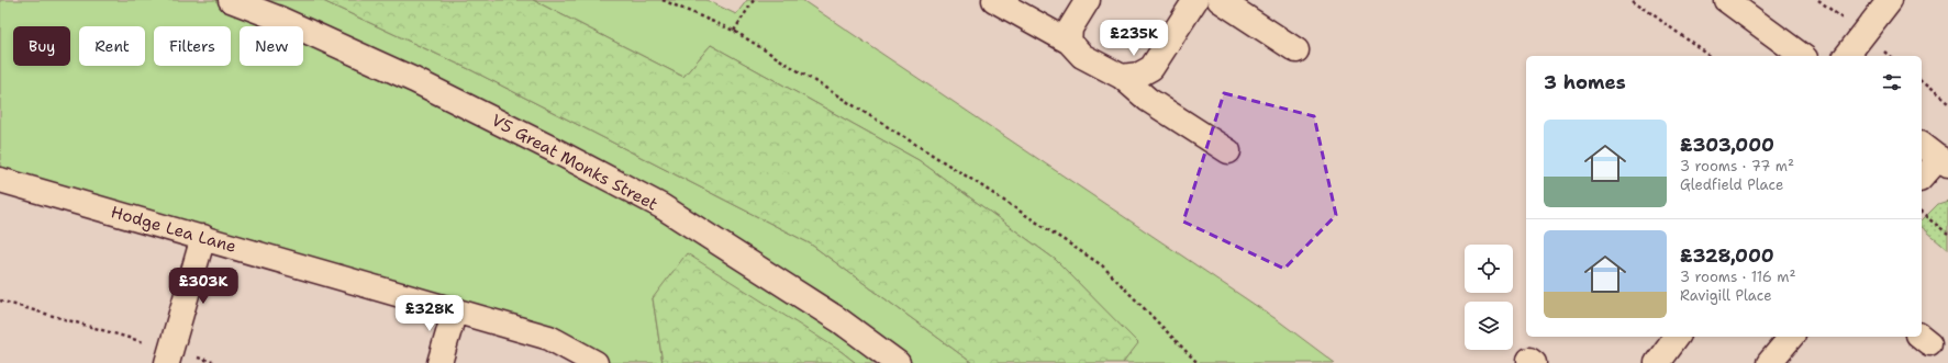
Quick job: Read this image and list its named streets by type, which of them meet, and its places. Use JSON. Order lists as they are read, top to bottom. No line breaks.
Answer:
{"streets":{"street":["V5 Great Monks Street","Hodge Lea Lane"]},"page":{"price":["£235K","£303K","£328K"],"chip":["Buy","Rent","Filters","New"],"heading":"3 homes","list":[{"name":"£303,000","note":"3 rooms · 77 m² · Gledfield Place"},{"name":"£328,000","note":"3 rooms · 116 m² · Ravigill Place"}]}}
